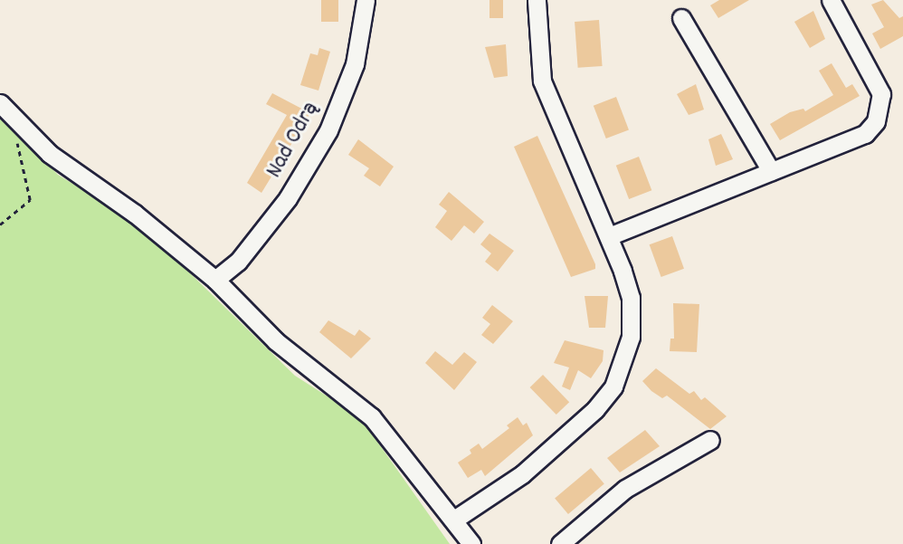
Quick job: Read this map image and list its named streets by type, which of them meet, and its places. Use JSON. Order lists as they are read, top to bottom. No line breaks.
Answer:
{"streets":{"street":["Nad Odrą"]}}
